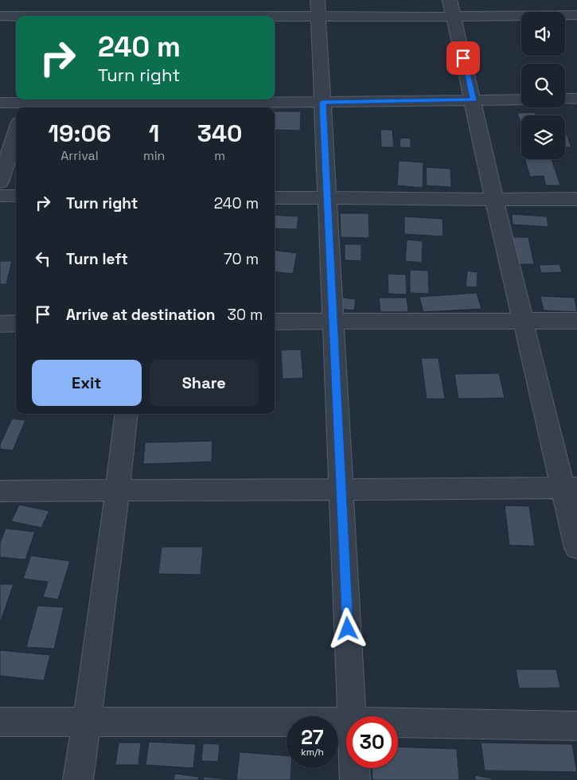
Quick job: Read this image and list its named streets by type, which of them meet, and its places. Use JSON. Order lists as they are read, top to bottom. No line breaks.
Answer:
{"page":{"turn":["240 m","Turn right"],"eta":["19:06","Arrival","1","min","340","m"],"list":[{"name":"Turn right","value":"240 m"},{"name":"Turn left","value":"70 m"},{"name":"Arrive at destination","value":"30 m"}],"buttons":["Exit","Share"],"speed":"27 km/h","limit":"30"}}
